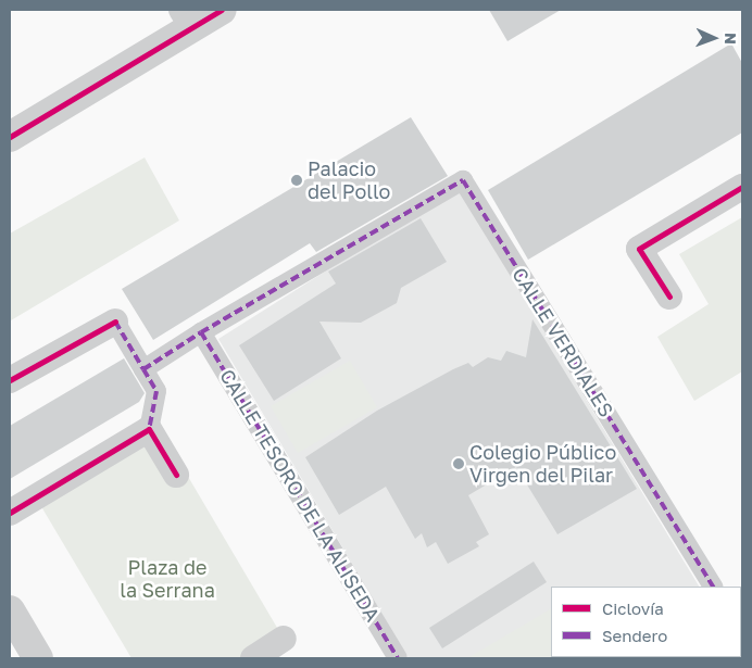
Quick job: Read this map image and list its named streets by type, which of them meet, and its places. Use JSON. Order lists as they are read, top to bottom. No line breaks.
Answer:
{"streets":{"street":["CALLE VERDIALES","CALLE TESORO DE LA ALISEDA"]},"crossings":[["CALLE VERDIALES","CALLE TESORO DE LA ALISEDA"]],"parks":["Plaza de la Serrana"],"places":["Palacio del Pollo","Colegio Público Virgen del Pilar"],"legend":["Ciclovía","Sendero"],"north":"right"}
